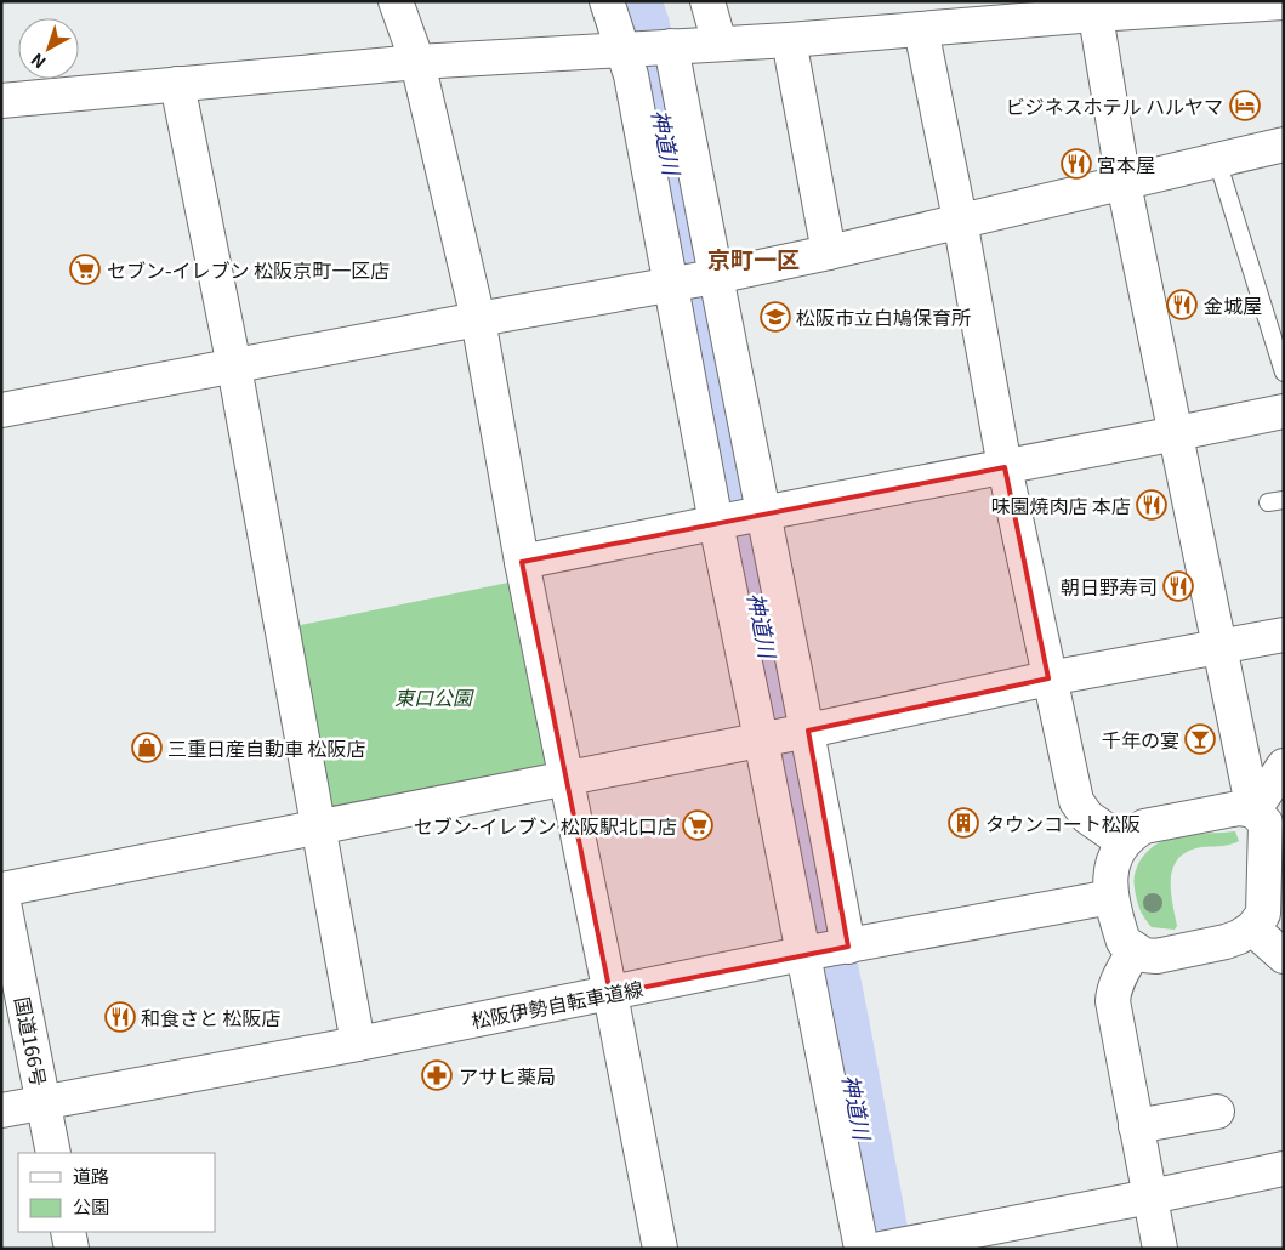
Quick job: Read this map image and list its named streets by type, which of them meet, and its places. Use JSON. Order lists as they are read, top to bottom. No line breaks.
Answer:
{"streets":{"main road":["松阪伊勢自転車道線","国道166号"]},"crossings":[["松阪伊勢自転車道線","国道166号"]],"districts":["京町一区"],"water":["神道川"],"parks":["東口公園"],"places":{"hotel":["ビジネスホテル ハルヤマ"],"restaurant":["宮本屋","金城屋","味園焼肉店 本店","朝日野寿司","和食さと 松阪店"],"supermarket":["セブン-イレブン 松阪京町一区店","セブン-イレブン 松阪駅北口店"],"school or university":["松阪市立白鳩保育所"],"bar":["千年の宴"],"shop":["三重日産自動車 松阪店"],"building":["タウンコート松阪"],"pharmacy":["アサヒ薬局"]},"legend":["道路","公園"],"north":"bottom left"}
